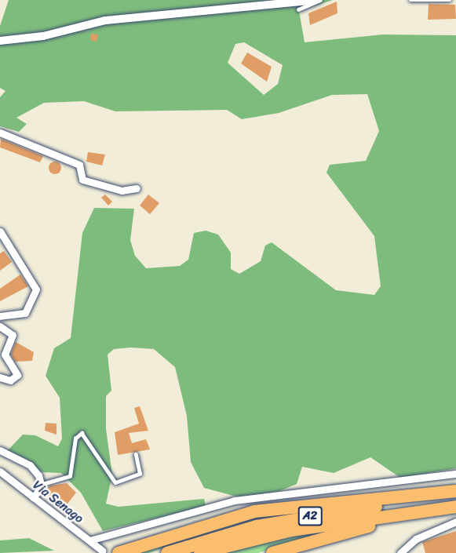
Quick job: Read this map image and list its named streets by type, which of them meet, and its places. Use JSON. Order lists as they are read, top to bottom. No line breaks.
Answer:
{"streets":{"highway":["A2"],"street":["Via Senago"]}}
